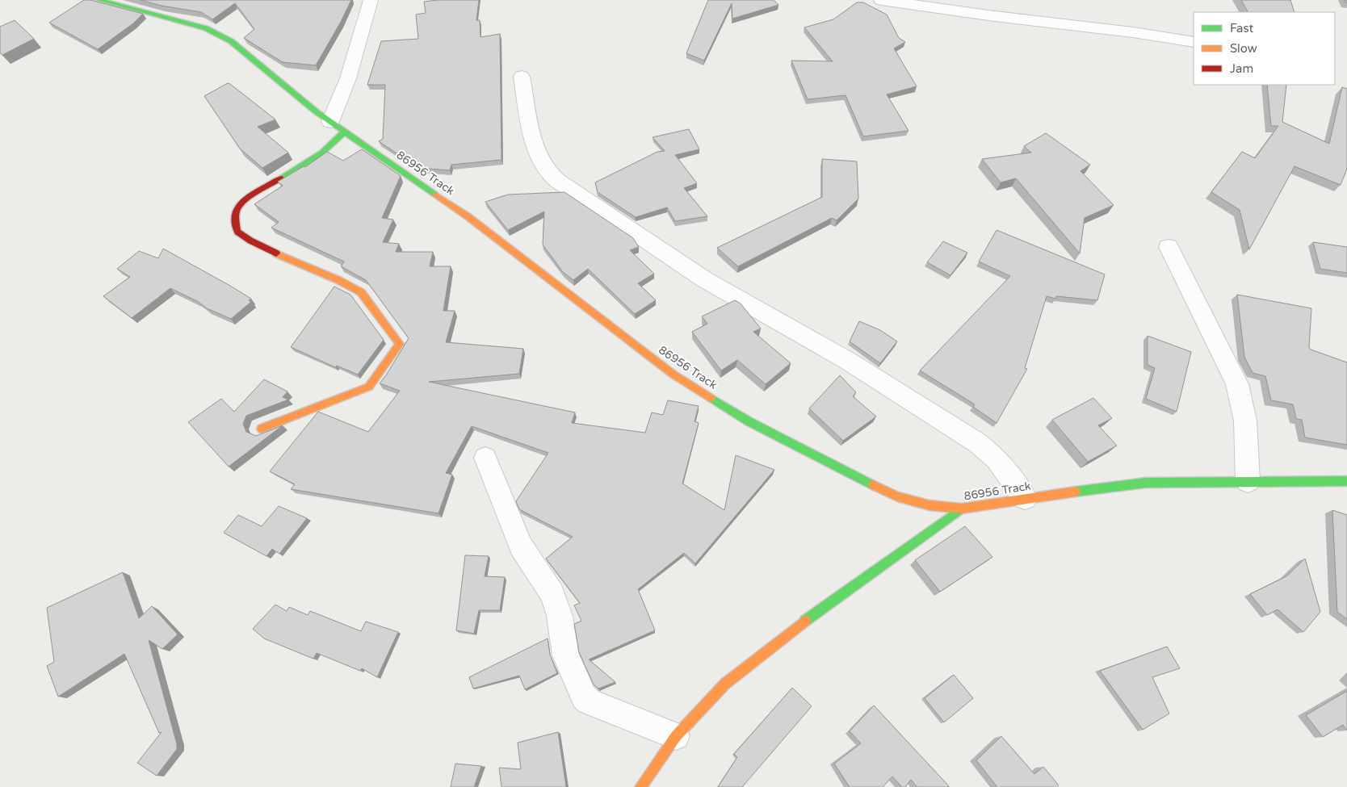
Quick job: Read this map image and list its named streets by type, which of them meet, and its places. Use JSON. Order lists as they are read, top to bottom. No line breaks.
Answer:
{"streets":{"street":["86956 Track"]},"legend":["Fast","Slow","Jam"]}
